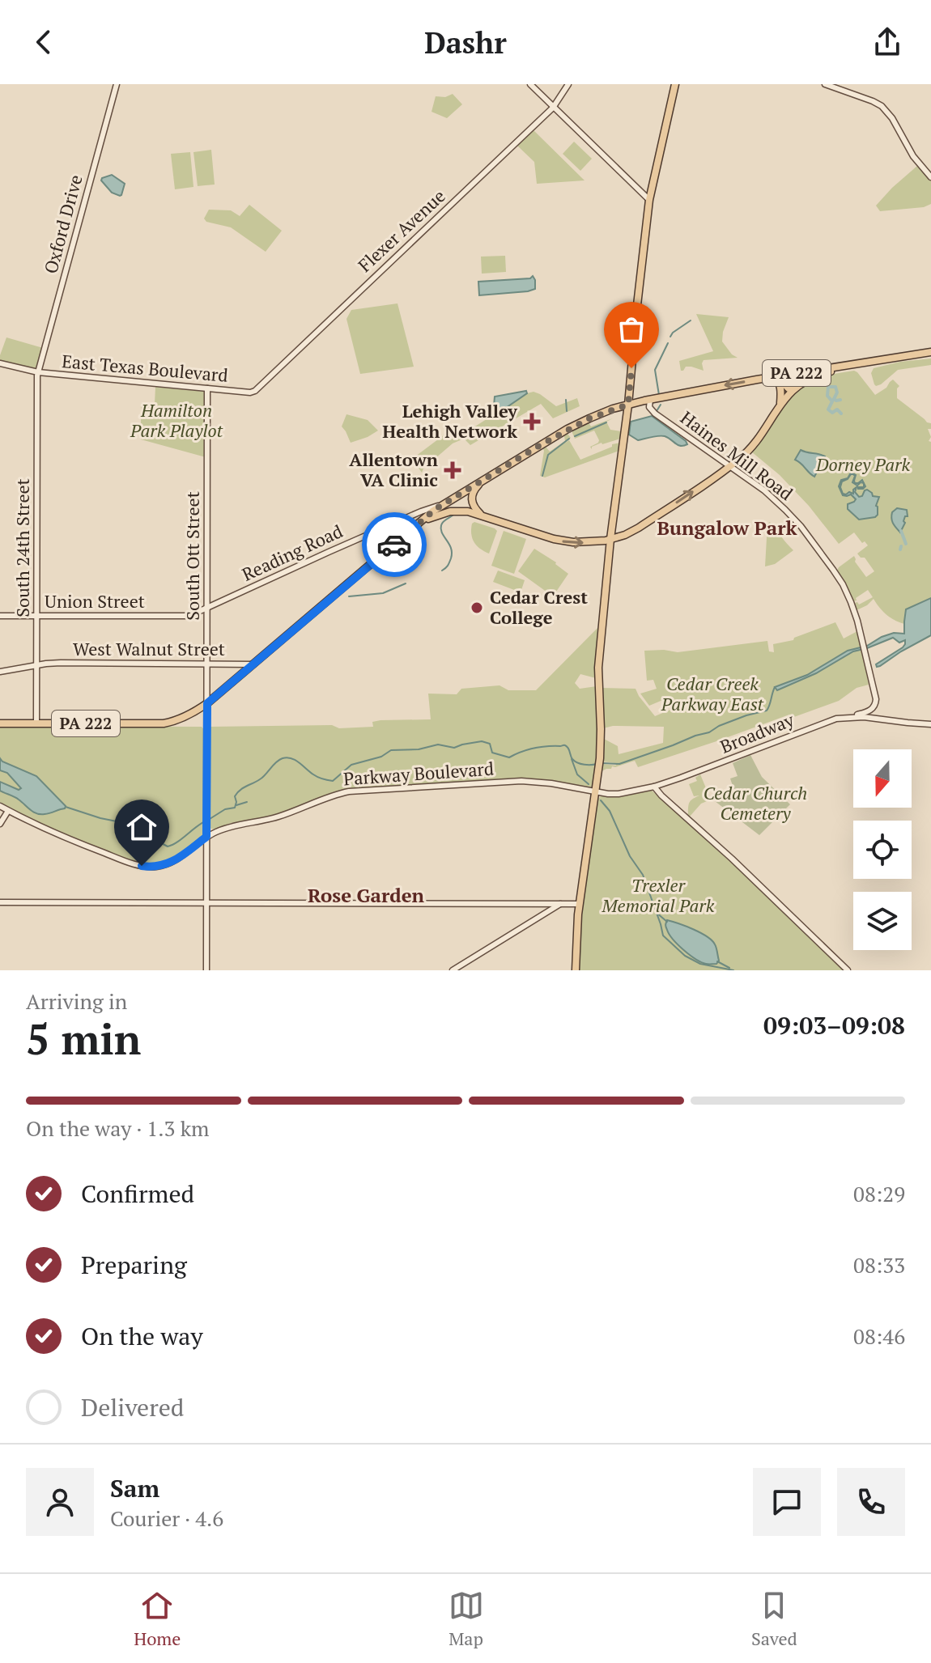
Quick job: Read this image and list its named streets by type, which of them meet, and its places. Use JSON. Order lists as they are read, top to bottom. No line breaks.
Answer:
{"streets":{"main road":["PA 222"],"street":["Oxford Drive","Flexer Avenue","East Texas Boulevard","Haines Mill Road","South 24th Street","Reading Road","South Ott Street","Union Street","West Walnut Street","Broadway","Parkway Boulevard"]},"crossings":[["Oxford Drive","East Texas Boulevard"],["Oxford Drive","South 24th Street"],["Flexer Avenue","East Texas Boulevard"],["East Texas Boulevard","South 24th Street"],["East Texas Boulevard","South Ott Street"],["PA 222","Haines Mill Road"],["PA 222","South 24th Street"],["PA 222","Reading Road"],["PA 222","South Ott Street"],["PA 222","West Walnut Street"],["Haines Mill Road","Broadway"],["South 24th Street","Union Street"],["South 24th Street","West Walnut Street"],["Reading Road","South Ott Street"],["Reading Road","Union Street"],["South Ott Street","West Walnut Street"],["South Ott Street","Parkway Boulevard"],["Broadway","Parkway Boulevard"]],"districts":["Bungalow Park","Rose Garden"],"parks":["Hamilton Park Playlot","Dorney Park","Cedar Creek Parkway East","Cedar Church Cemetery","Trexler Memorial Park"],"places":{"health":["Lehigh Valley Health Network","Allentown VA Clinic"],"other":["Cedar Crest College"]},"north":"bottom","page":{"header":"Dashr","heading":["5 min","Arriving in","09:03–09:08"],"panel":["Sam","Courier · 4.6"],"bar":"On the way · 1.3 km","list":[["Confirmed","08:29"],["Preparing","08:33"],["On the way","08:46"],"Delivered"],"tabs":["Home","Map","Saved"]}}
